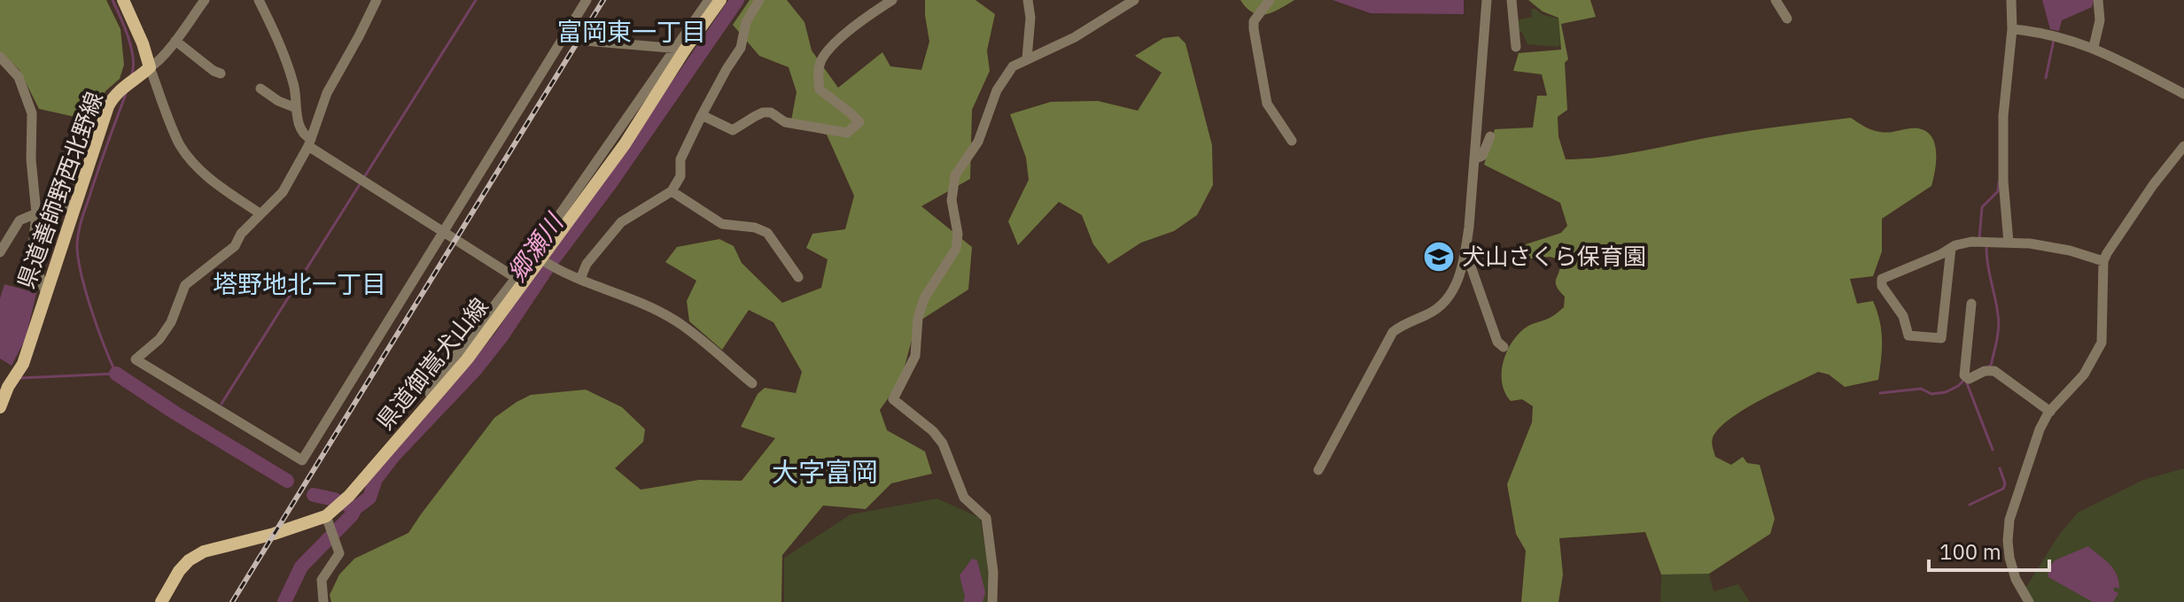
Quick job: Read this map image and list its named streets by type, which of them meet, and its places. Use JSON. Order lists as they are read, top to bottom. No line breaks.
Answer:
{"streets":{"main road":["県道善師野西北野線","県道御嵩犬山線"]},"districts":["富岡東一丁目","塔野地北一丁目","大字富岡"],"water":["郷瀬川"],"places":{"school or university":["犬山さくら保育園"]},"scale_bar":"100 m"}
